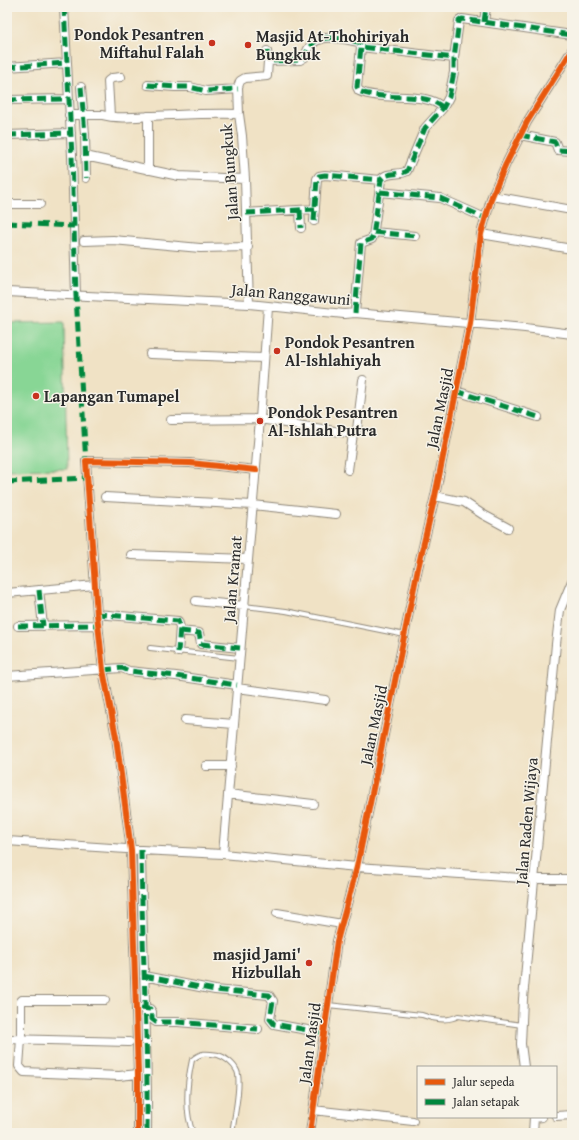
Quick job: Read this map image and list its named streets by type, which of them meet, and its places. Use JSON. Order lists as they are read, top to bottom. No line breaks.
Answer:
{"streets":{"street":["Jalan Bungkuk","Jalan Ranggawuni","Jalan Masjid","Jalan Kramat","Jalan Raden Wijaya"]},"crossings":[["Jalan Bungkuk","Jalan Ranggawuni"],["Jalan Ranggawuni","Jalan Masjid"],["Jalan Ranggawuni","Jalan Kramat"]],"places":["Pondok Pesantren Miftahul Falah","Masjid At-Thohiriyah Bungkuk","Pondok Pesantren Al-Ishlahiyah","Lapangan Tumapel","Pondok Pesantren Al-Ishlah Putra","masjid Jami' Hizbullah"],"legend":["Jalur sepeda","Jalan setapak"]}
